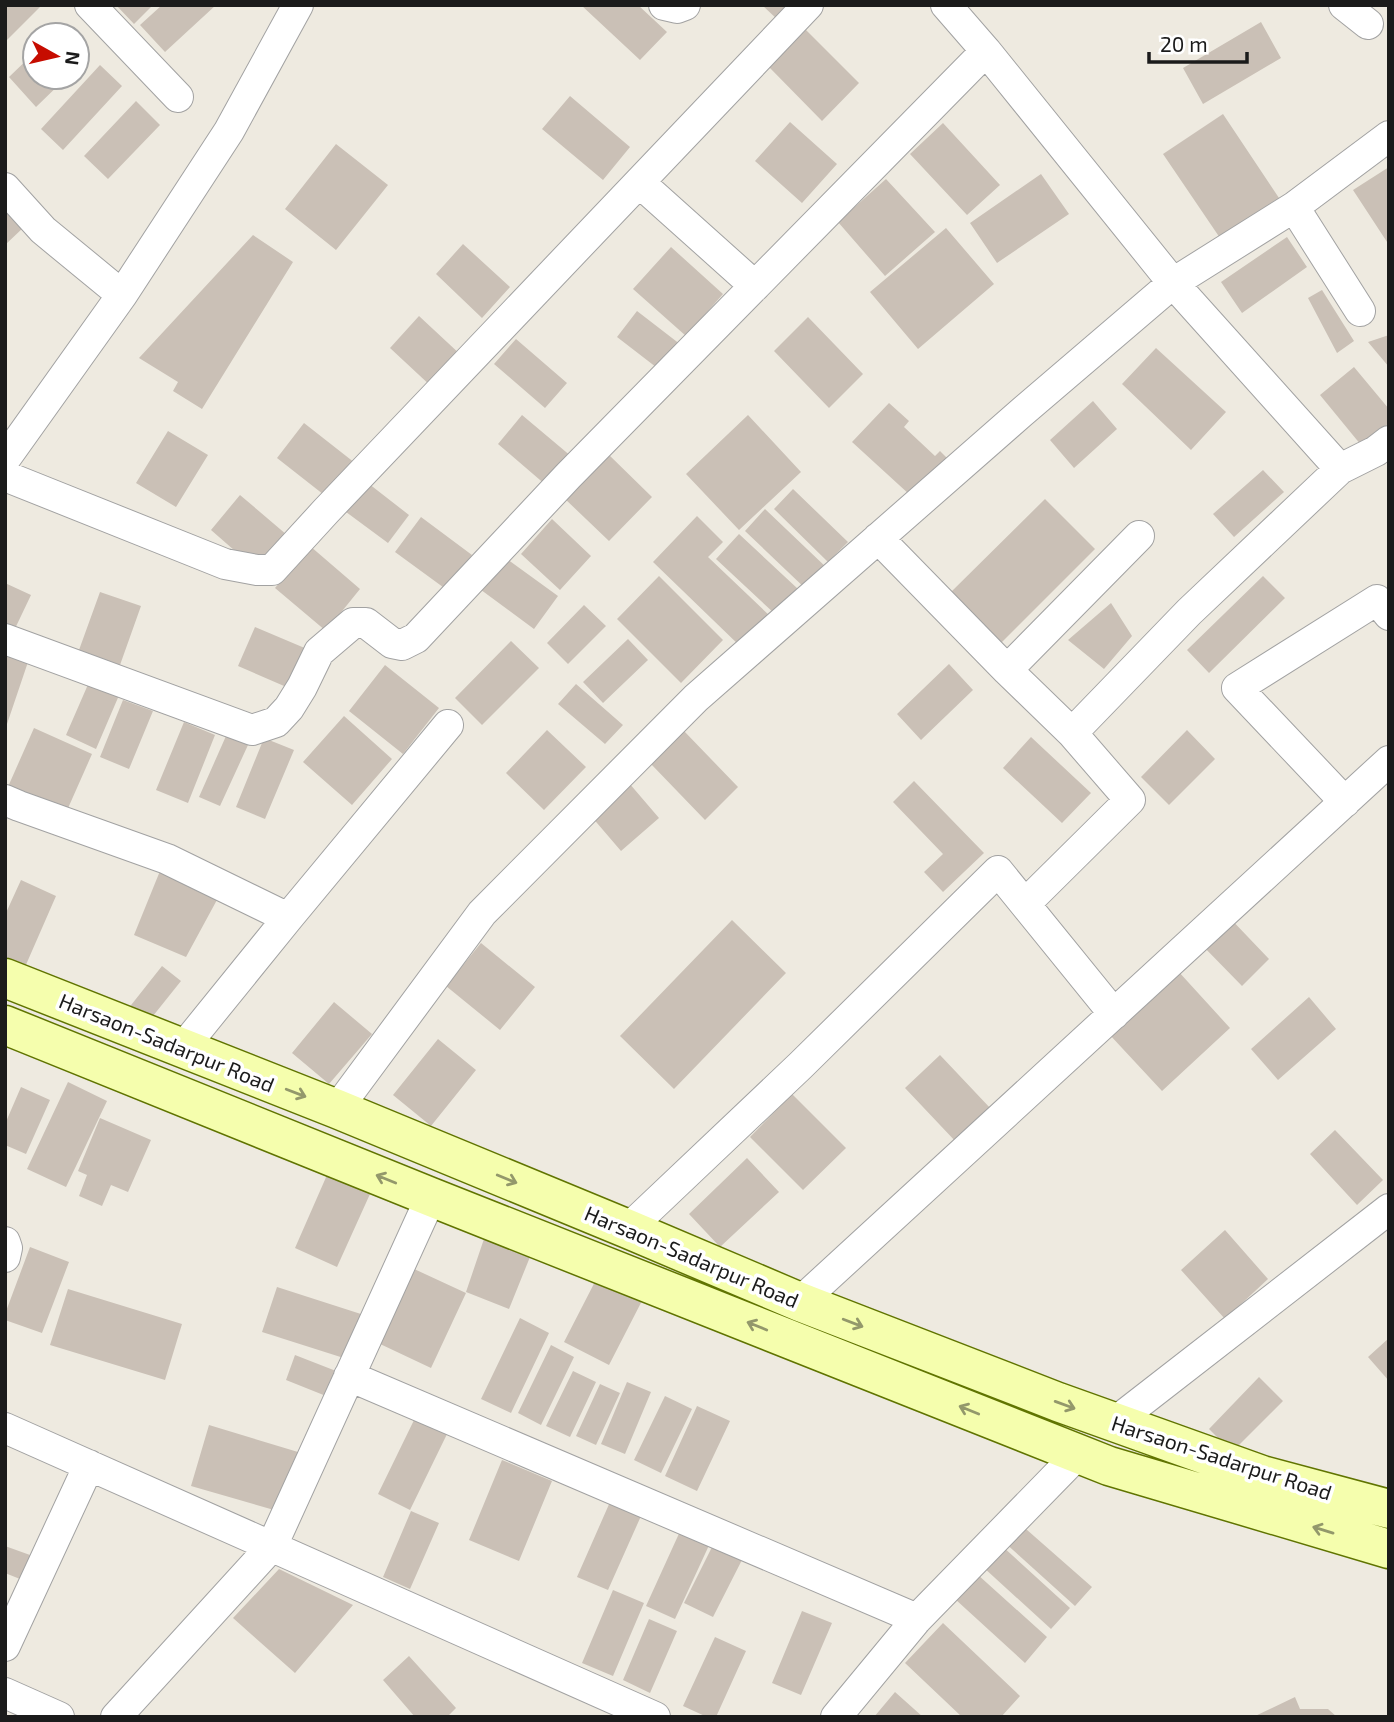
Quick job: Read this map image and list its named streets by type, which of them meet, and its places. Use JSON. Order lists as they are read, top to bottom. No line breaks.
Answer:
{"streets":{"street":["Harsaon-Sadarpur Road"]},"scale_bar":"20 m","north":"right"}
